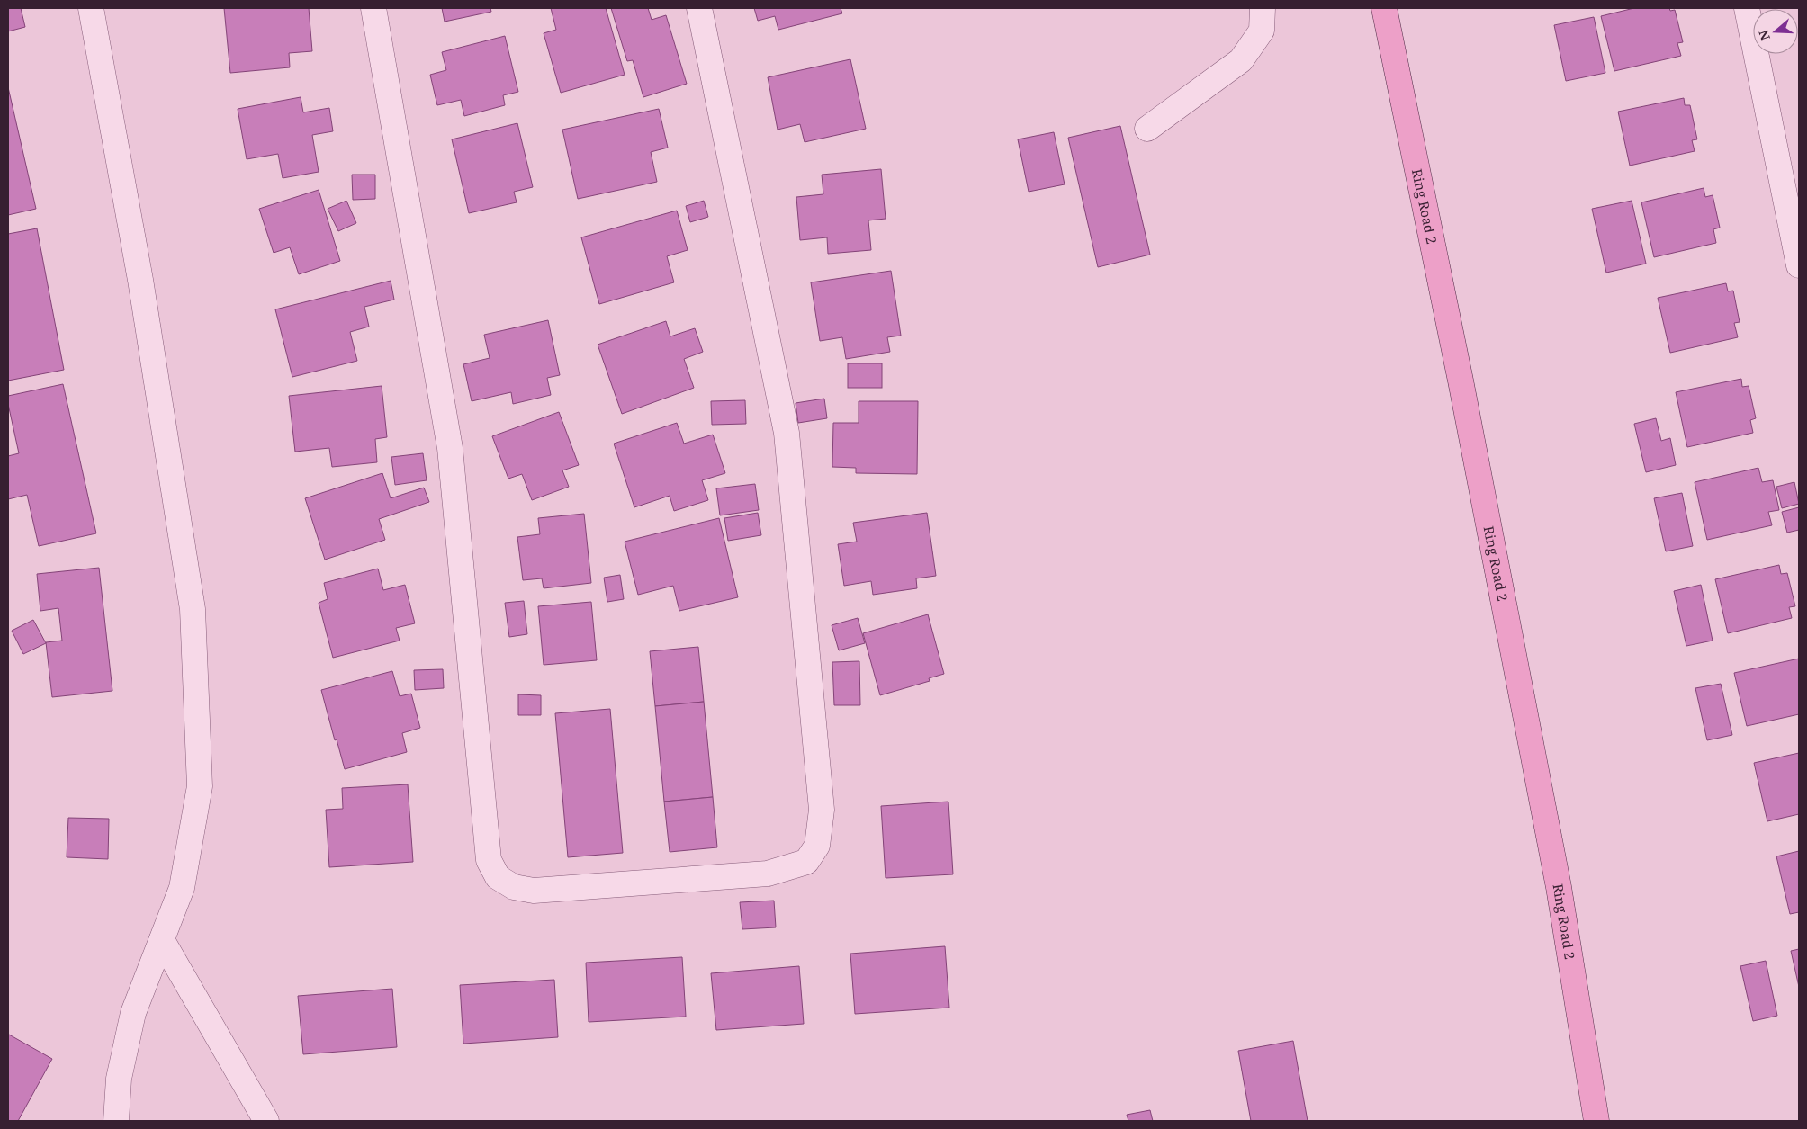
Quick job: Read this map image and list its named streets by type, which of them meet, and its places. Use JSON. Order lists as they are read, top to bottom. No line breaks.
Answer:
{"streets":{"main road":["Ring Road 2"]},"north":"left"}
